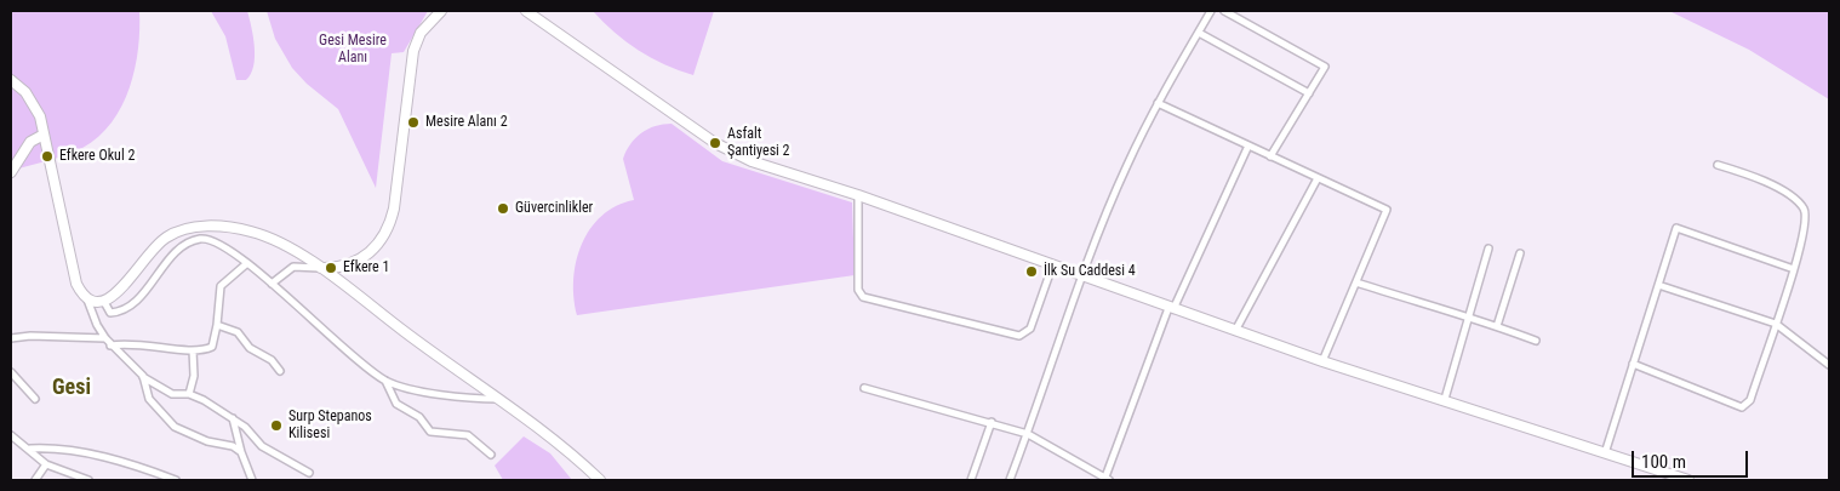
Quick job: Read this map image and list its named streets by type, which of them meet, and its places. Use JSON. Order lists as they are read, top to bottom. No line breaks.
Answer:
{"districts":["Gesi"],"parks":["Gesi Mesire Alanı"],"places":["Mesire Alanı 2","Asfalt Şantiyesi 2","Efkere Okul 2","Güvercinlikler","Efkere 1","İlk Su Caddesi 4","Surp Stepanos Kilisesi"],"scale_bar":"100 m"}
